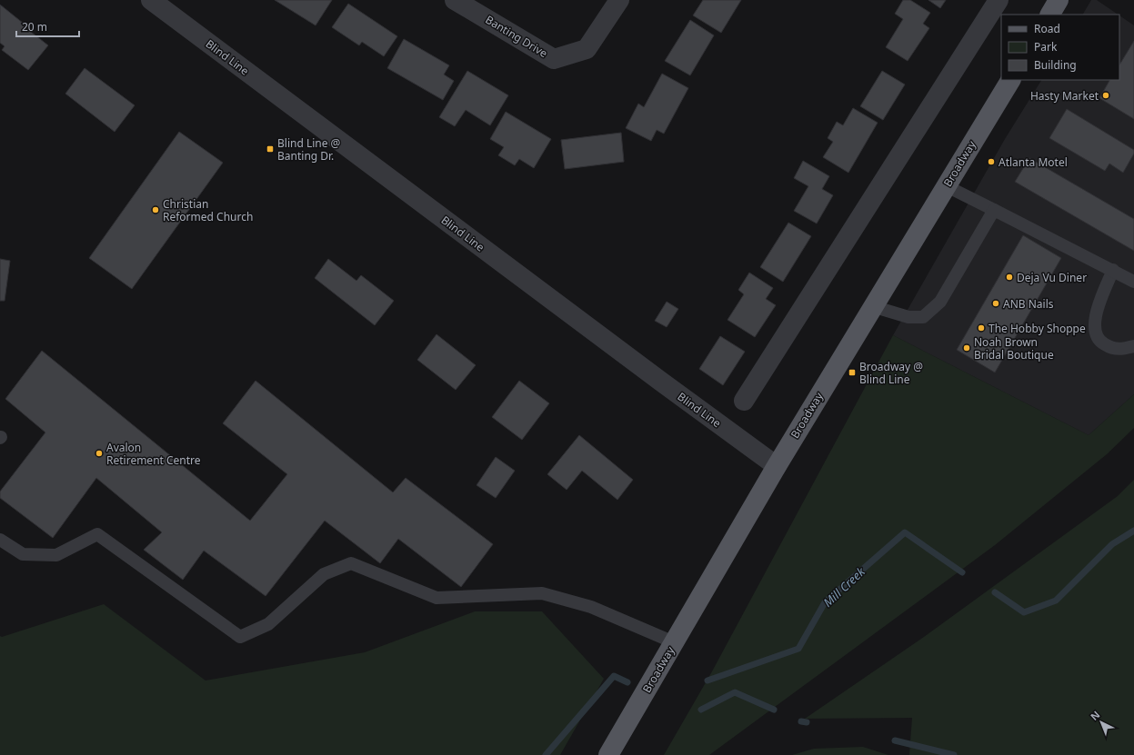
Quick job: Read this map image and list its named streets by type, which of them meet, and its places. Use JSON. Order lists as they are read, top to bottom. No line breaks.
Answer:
{"streets":{"main road":["Broadway"],"street":["Banting Drive","Blind Line"]},"crossings":[["Blind Line","Broadway"]],"water":["Mill Creek"],"places":{"other":["Hasty Market","Atlanta Motel","Christian Reformed Church","Deja Vu Diner","ANB Nails","The Hobby Shoppe","Noah Brown Bridal Boutique","Avalon Retirement Centre"],"transit":["Blind Line @ Banting Dr.","Broadway @ Blind Line"]},"legend":["Road","Park","Building"],"scale_bar":"20 m","north":"top left"}
